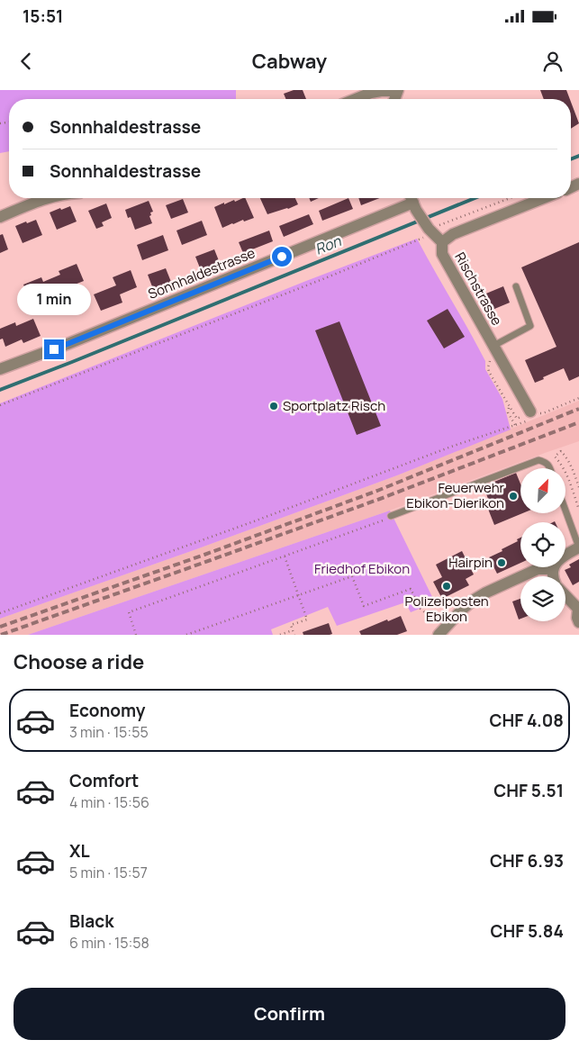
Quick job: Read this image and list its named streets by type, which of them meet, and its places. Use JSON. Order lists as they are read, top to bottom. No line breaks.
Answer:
{"streets":{"street":["Sonnhaldestrasse","Rischstrasse"]},"water":["Ron"],"parks":["Friedhof Ebikon"],"places":["Sportplatz Risch","Feuerwehr Ebikon-Dierikon","Hairpin","Polizeiposten Ebikon"],"north":"top right","page":{"status":"15:51","header":"Cabway","banner":["Sonnhaldestrasse","Sonnhaldestrasse"],"bubble":"1 min","heading":"Choose a ride","list":[{"name":"Economy","note":"3 min · 15:55","value":"CHF 4.08"},{"name":"Comfort","note":"4 min · 15:56","value":"CHF 5.51"},{"name":"XL","note":"5 min · 15:57","value":"CHF 6.93"},{"name":"Black","note":"6 min · 15:58","value":"CHF 5.84"}],"buttons":"Confirm"}}
